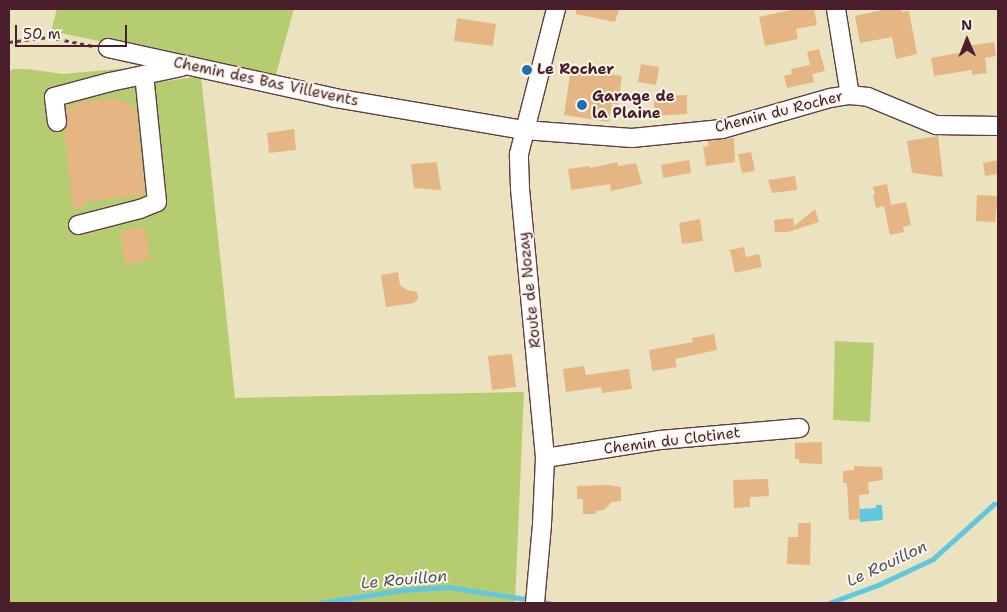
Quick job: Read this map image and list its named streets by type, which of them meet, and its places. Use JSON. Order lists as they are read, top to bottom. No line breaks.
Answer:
{"streets":{"street":["Chemin des Bas Villevents","Chemin du Rocher","Route de Nozay","Chemin du Clotinet"]},"crossings":[["Chemin des Bas Villevents","Chemin du Rocher"],["Chemin des Bas Villevents","Route de Nozay"],["Chemin du Rocher","Route de Nozay"],["Route de Nozay","Chemin du Clotinet"]],"water":["Le Rouillon"],"places":["Le Rocher","Garage de la Plaine"],"scale_bar":"50 m","north":"top"}
